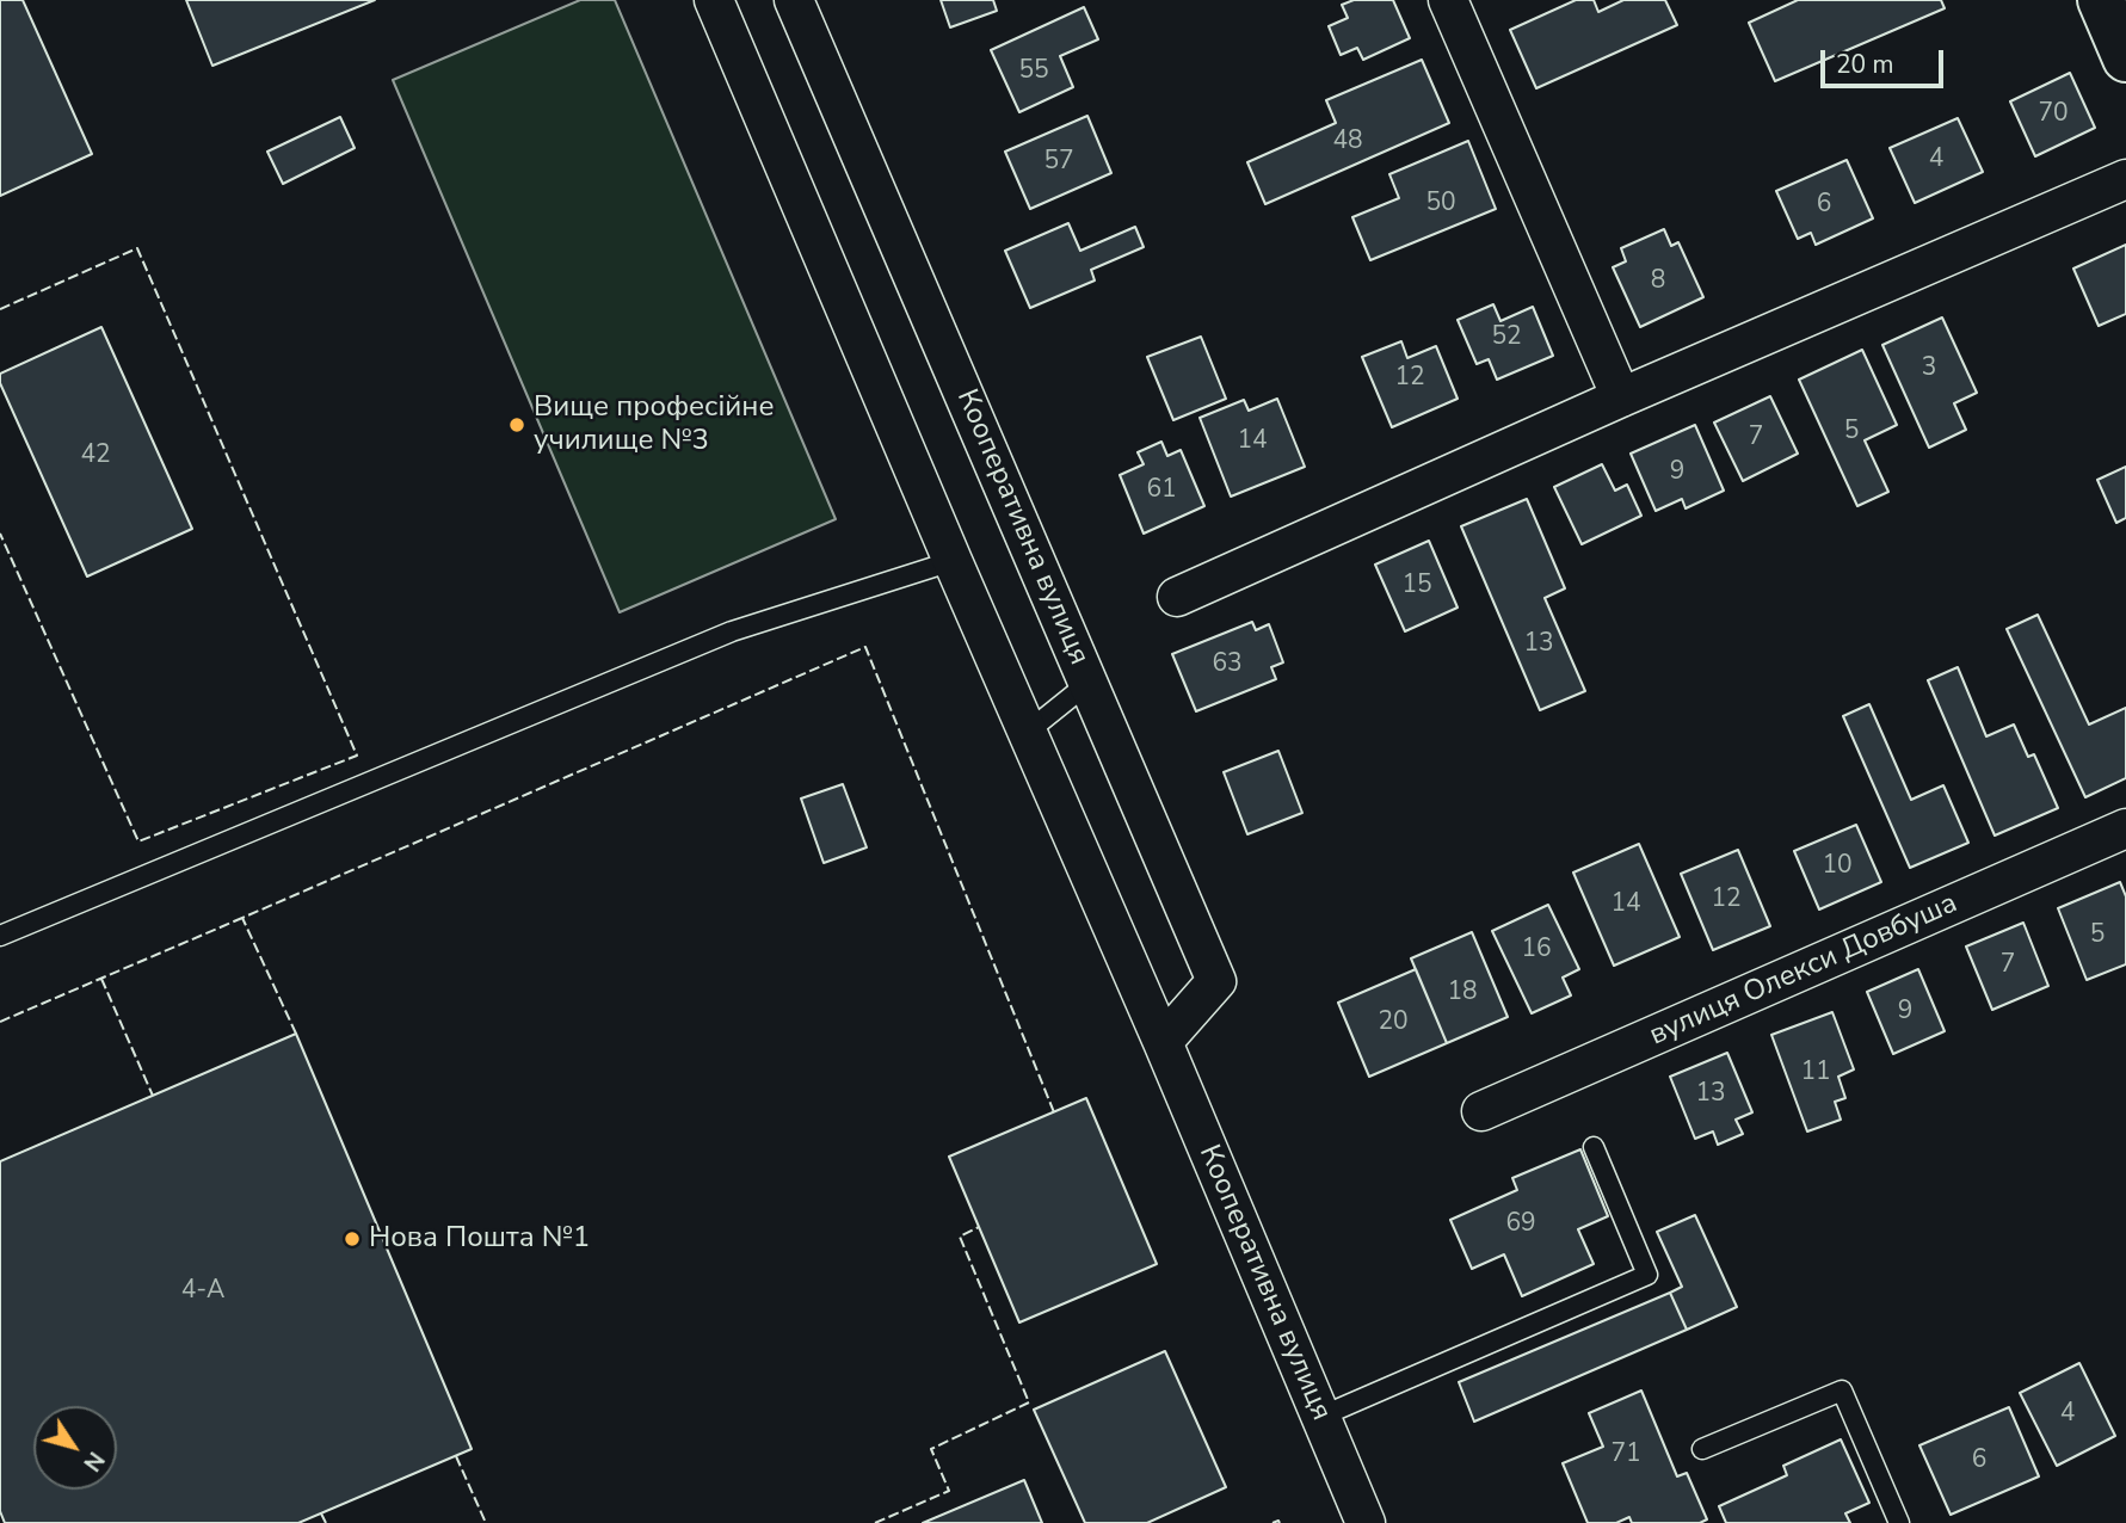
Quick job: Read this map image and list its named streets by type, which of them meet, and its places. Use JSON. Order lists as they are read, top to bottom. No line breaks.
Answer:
{"streets":{"street":["Кооперативна вулиця","вулиця Олекси Довбуша"]},"places":["Вище професійне училище №3","Нова Пошта №1"],"house_numbers":["55","70","48","4","57","50","6","8","52","3","12","5","7","14","42","9","61","15","13","63","10","12","14","5","16","7","18","9","20","11","13","69","4-А","4","71","6"],"scale_bar":"20 m","north":"bottom right"}
